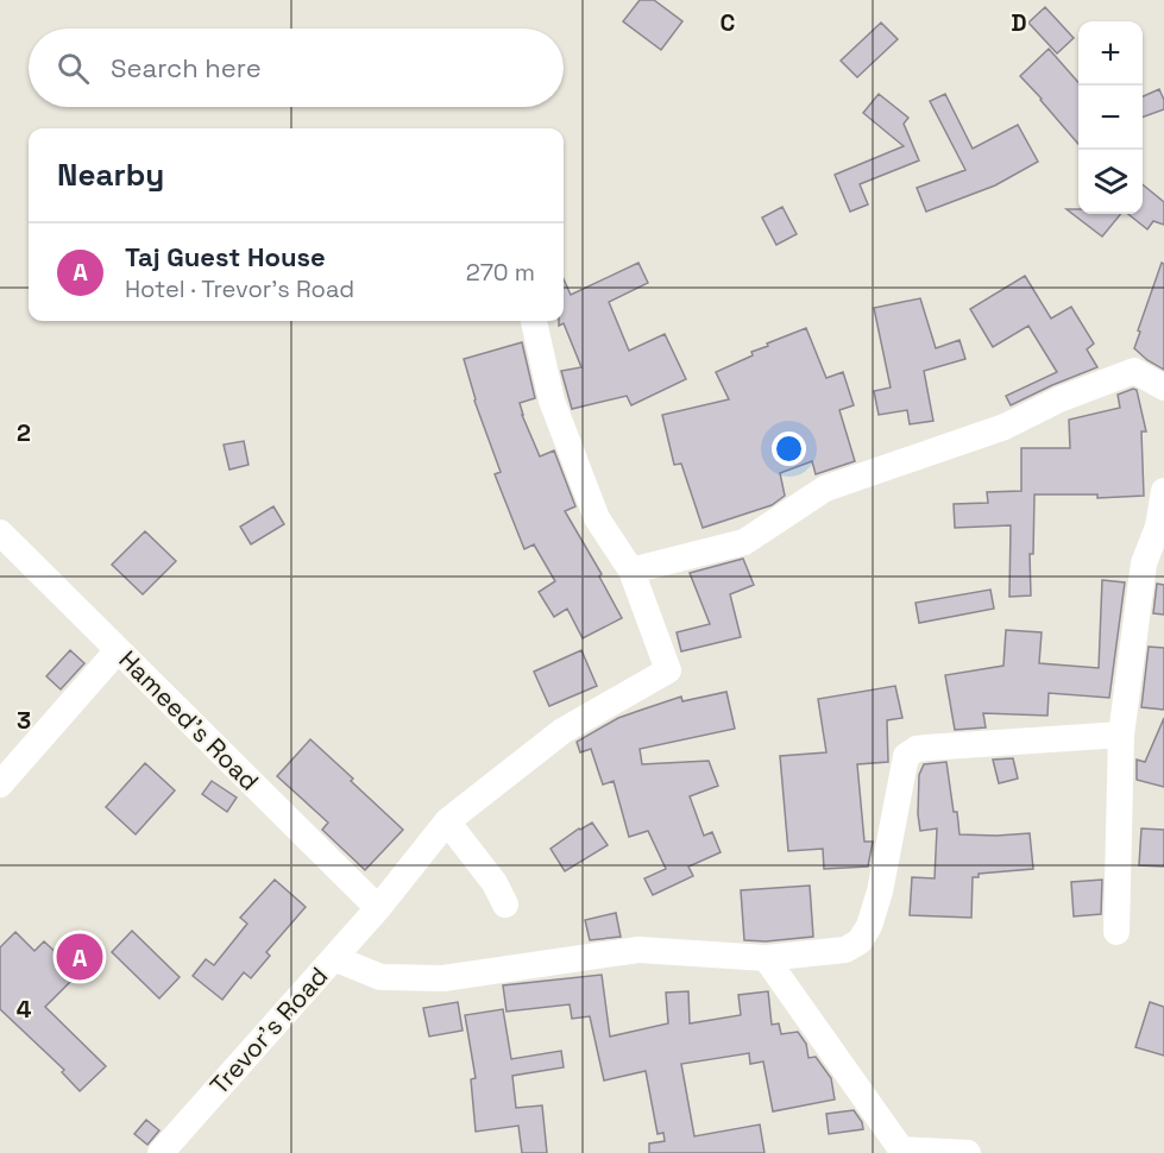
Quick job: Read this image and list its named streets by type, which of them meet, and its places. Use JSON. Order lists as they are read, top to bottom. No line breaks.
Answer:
{"streets":{"street":["Hameed's Road","Trevor's Road"]},"crossings":[["Hameed's Road","Trevor's Road"]],"page":{"map_buttons":["+","−"],"search":"Search here","heading":"Nearby","list":[{"mark":"A","name":"Taj Guest House","note":"Hotel · Trevor's Road","value":"270 m"}],"pins":"A"},"grid":{"columns":["C","D"],"rows":["2","3","4"]}}
